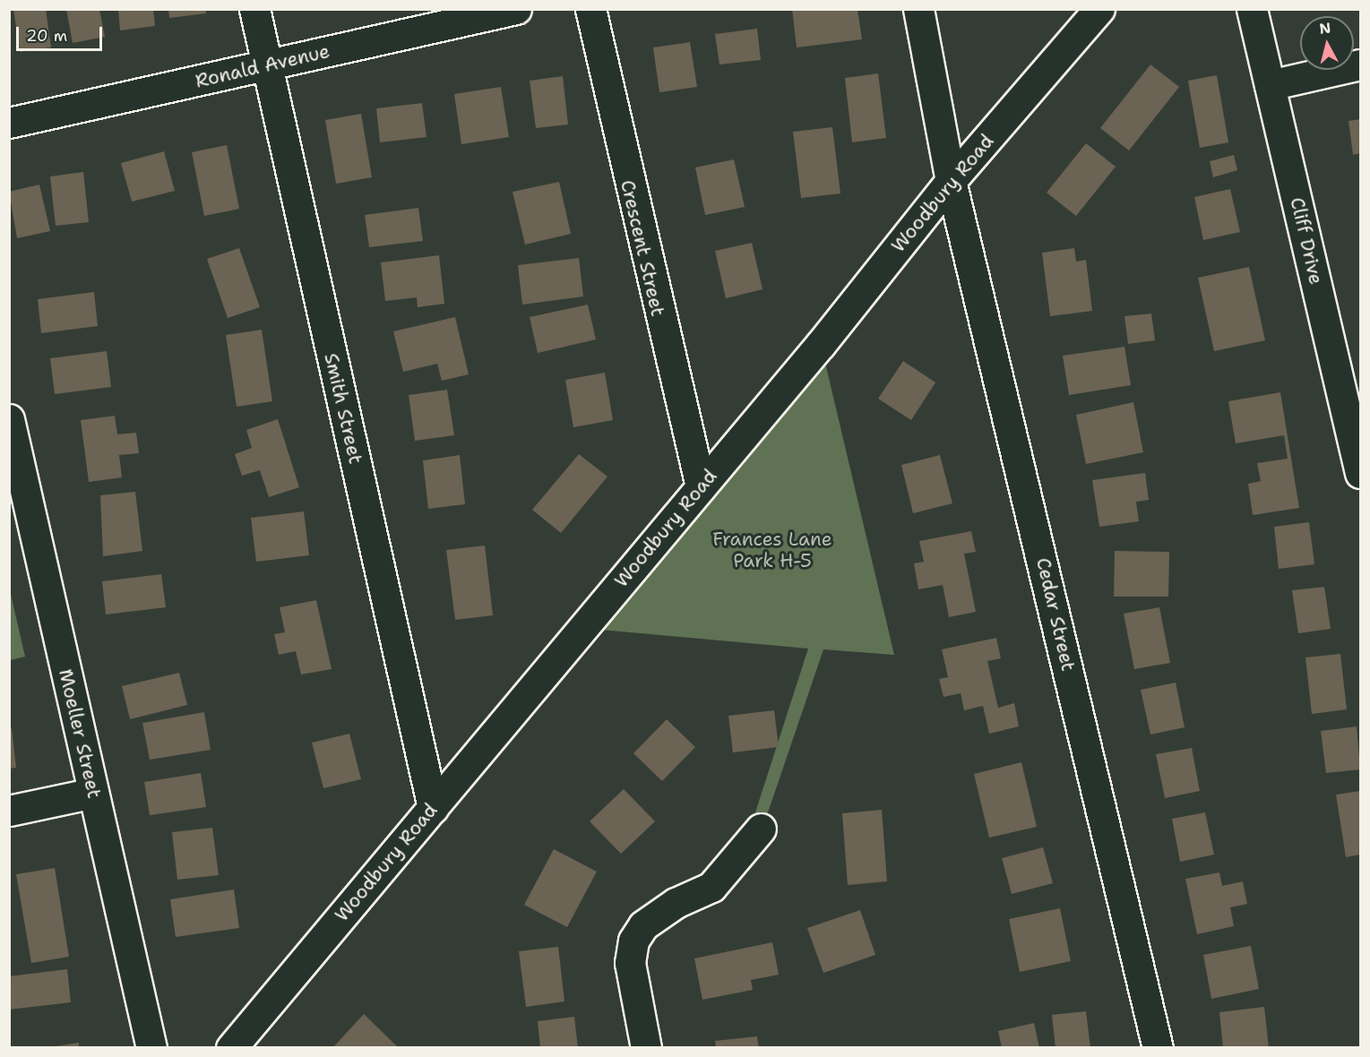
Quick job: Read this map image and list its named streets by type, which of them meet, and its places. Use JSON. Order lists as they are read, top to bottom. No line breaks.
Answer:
{"streets":{"street":["Ronald Avenue","Woodbury Road","Cliff Drive","Crescent Street","Smith Street","Cedar Street","Moeller Street"]},"crossings":[["Ronald Avenue","Smith Street"],["Woodbury Road","Crescent Street"],["Woodbury Road","Smith Street"],["Woodbury Road","Cedar Street"]],"parks":["Frances Lane Park H-5"],"scale_bar":"20 m","north":"top"}
